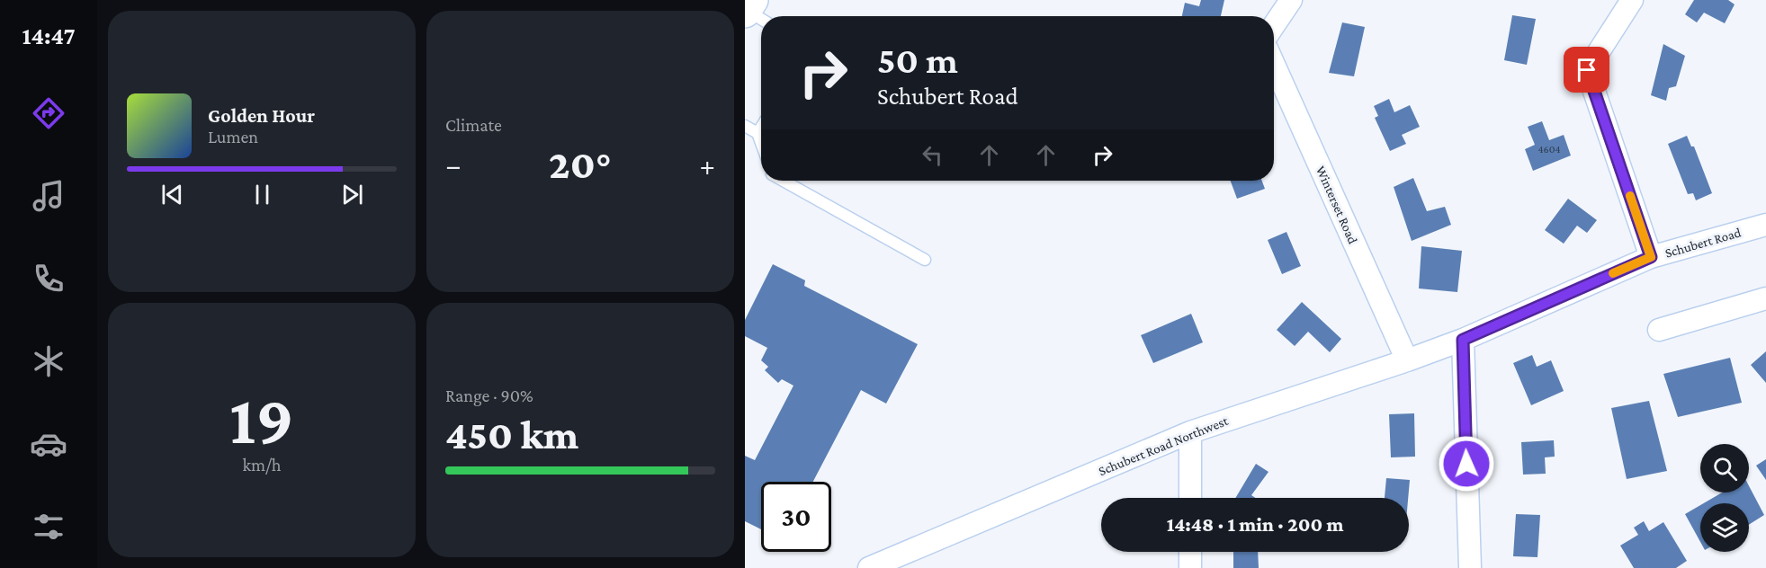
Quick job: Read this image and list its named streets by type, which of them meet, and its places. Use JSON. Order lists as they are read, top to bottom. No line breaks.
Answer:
{"streets":{"street":["Winterset Road","Schubert Road","Schubert Road Northwest"]},"crossings":[["Winterset Road","Schubert Road Northwest"],["Schubert Road","Schubert Road Northwest"]],"house_numbers":["4604"],"page":{"tabs":"14:47","tile":["Climate",["19","km/h"],["Range · 90%","450 km"]],"turn":["50 m","Schubert Road"],"song":["Golden Hour","Lumen"],"heat":["−","20°","+"],"limit":"30","trip":"14:48 · 1 min · 200 m"}}
